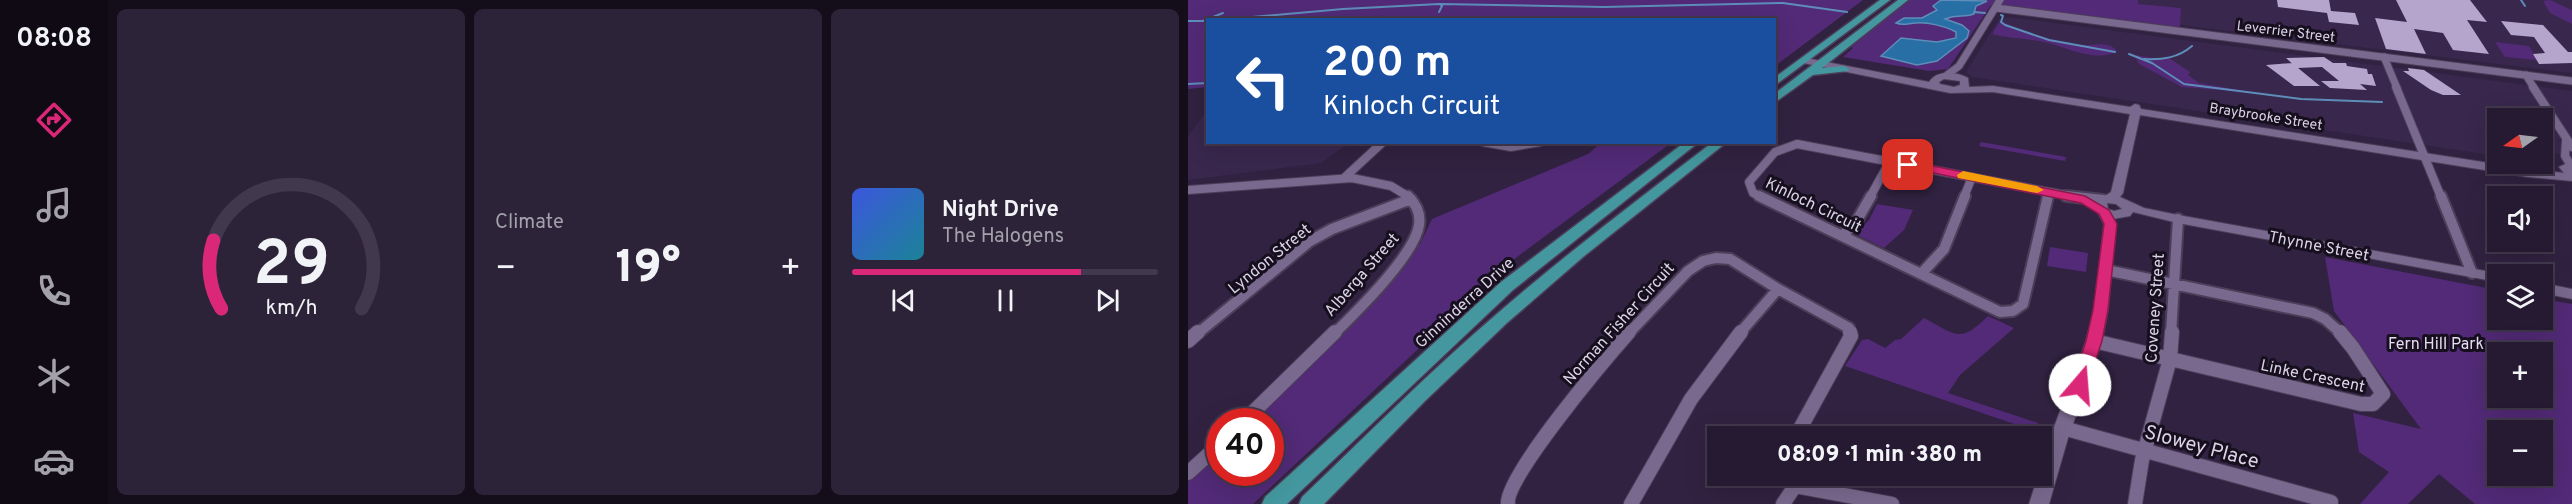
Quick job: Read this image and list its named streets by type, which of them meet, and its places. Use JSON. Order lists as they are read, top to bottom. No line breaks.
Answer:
{"streets":{"main road":["Ginninderra Drive"],"street":["Leverrier Street","Braybrooke Street","Kinloch Circuit","Thynne Street","Lyndon Street","Alberga Street","Coveney Street","Norman Fisher Circuit","Linke Crescent","Slowey Place"]},"crossings":[["Kinloch Circuit","Thynne Street"],["Thynne Street","Coveney Street"],["Lyndon Street","Alberga Street"],["Coveney Street","Linke Crescent"],["Coveney Street","Slowey Place"]],"parks":["Fern Hill Park"],"north":"left","page":{"tabs":"08:08","tile":"Climate","turn":["200 m","Kinloch Circuit"],"map_buttons":["+","−"],"song":["Night Drive","The Halogens"],"heat":["−","19°","+"],"limit":"40","trip":"08:09 · 1 min · 380 m","gauge":["29","km/h"]}}
